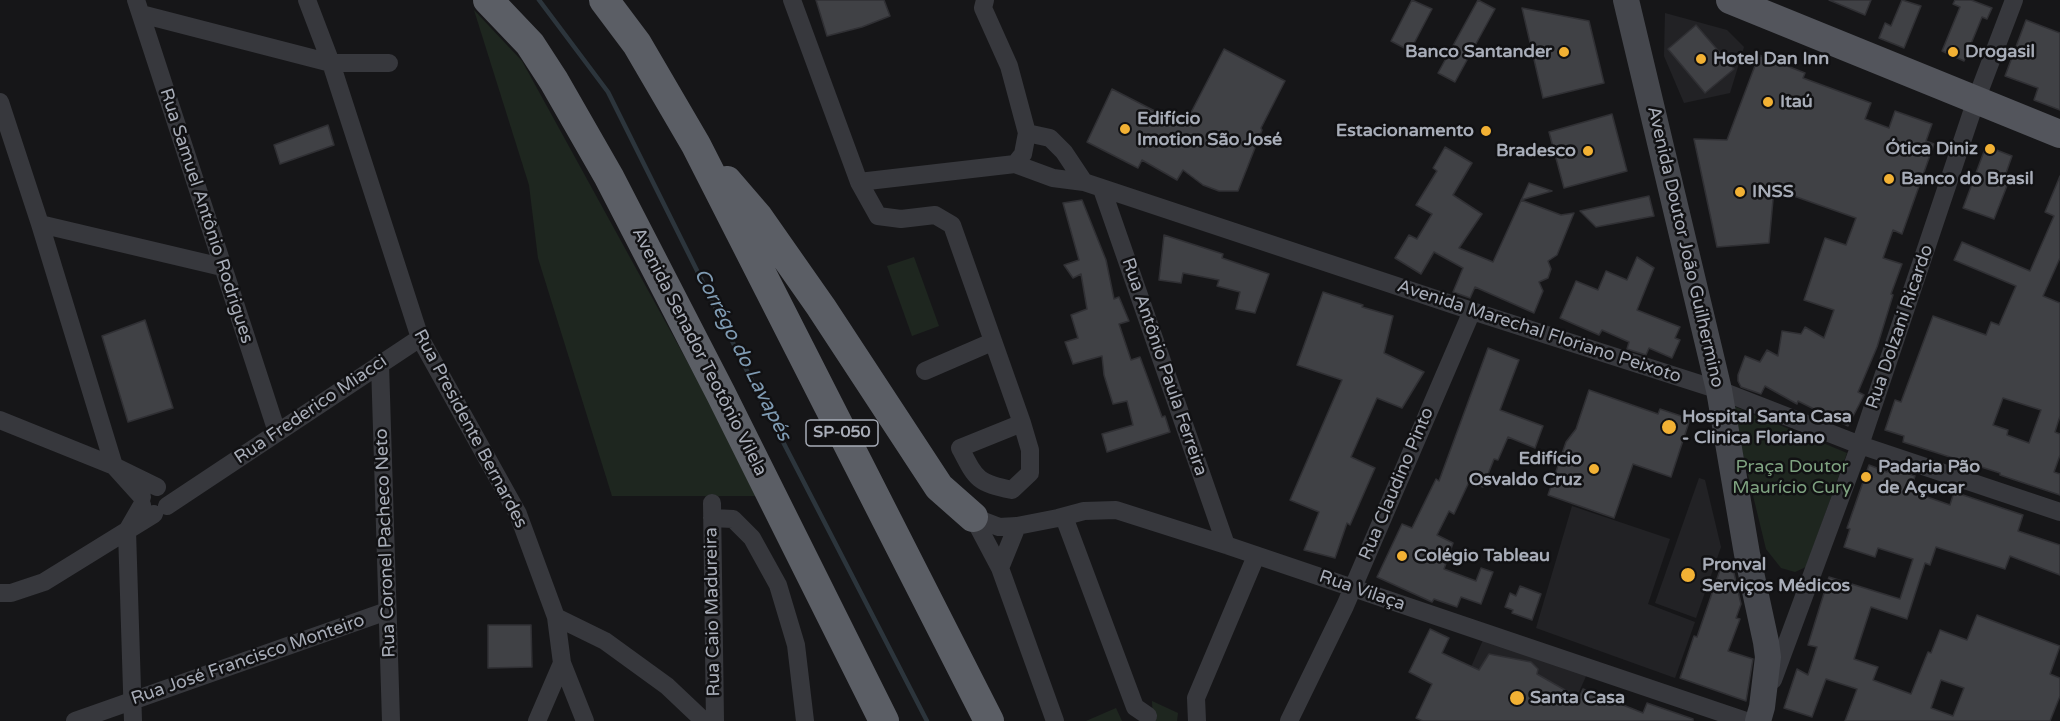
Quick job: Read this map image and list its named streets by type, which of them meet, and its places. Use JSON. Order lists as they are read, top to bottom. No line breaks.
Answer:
{"streets":{"highway":["Avenida Senador Teotônio Vilela","SP-050"],"main road":["Avenida Doutor João Guilhermino"],"street":["Rua Samuel Antônio Rodrigues","Rua Dolzani Ricardo","Avenida Marechal Floriano Peixoto","Rua Antônio Paula Ferreira","Rua Frederico Miacci","Rua Presidente Bernardes","Rua Claudino Pinto","Rua Coronel Pacheco Neto","Rua Vilaça","Rua Caio Madureira","Rua José Francisco Monteiro"]},"crossings":[["Rua Samuel Antônio Rodrigues","Rua Frederico Miacci"],["Avenida Doutor João Guilhermino","Rua Dolzani Ricardo"],["Avenida Doutor João Guilhermino","Avenida Marechal Floriano Peixoto"],["Avenida Doutor João Guilhermino","Rua Vilaça"],["Rua Dolzani Ricardo","Avenida Marechal Floriano Peixoto"],["Rua Dolzani Ricardo","Rua Vilaça"],["Avenida Marechal Floriano Peixoto","Rua Antônio Paula Ferreira"],["Avenida Marechal Floriano Peixoto","Rua Claudino Pinto"],["Rua Antônio Paula Ferreira","Rua Vilaça"],["Rua Frederico Miacci","Rua Presidente Bernardes"],["Rua Frederico Miacci","Rua Coronel Pacheco Neto"],["Rua Presidente Bernardes","Rua Caio Madureira"],["Rua Claudino Pinto","Rua Vilaça"],["Rua Coronel Pacheco Neto","Rua José Francisco Monteiro"]],"water":["Corrégo do Lavapés"],"parks":["Praça Doutor Maurício Cury"],"places":["Banco Santander","Drogasil","Hotel Dan Inn","Itaú","Edifício Imotion São José","Estacionamento","Ótica Diniz","Bradesco","Banco do Brasil","INSS","Hospital Santa Casa - Clinica Floriano","Edifício Osvaldo Cruz","Padaria Pão de Açucar","Colégio Tableau","Pronval Serviços Médicos","Santa Casa"]}
